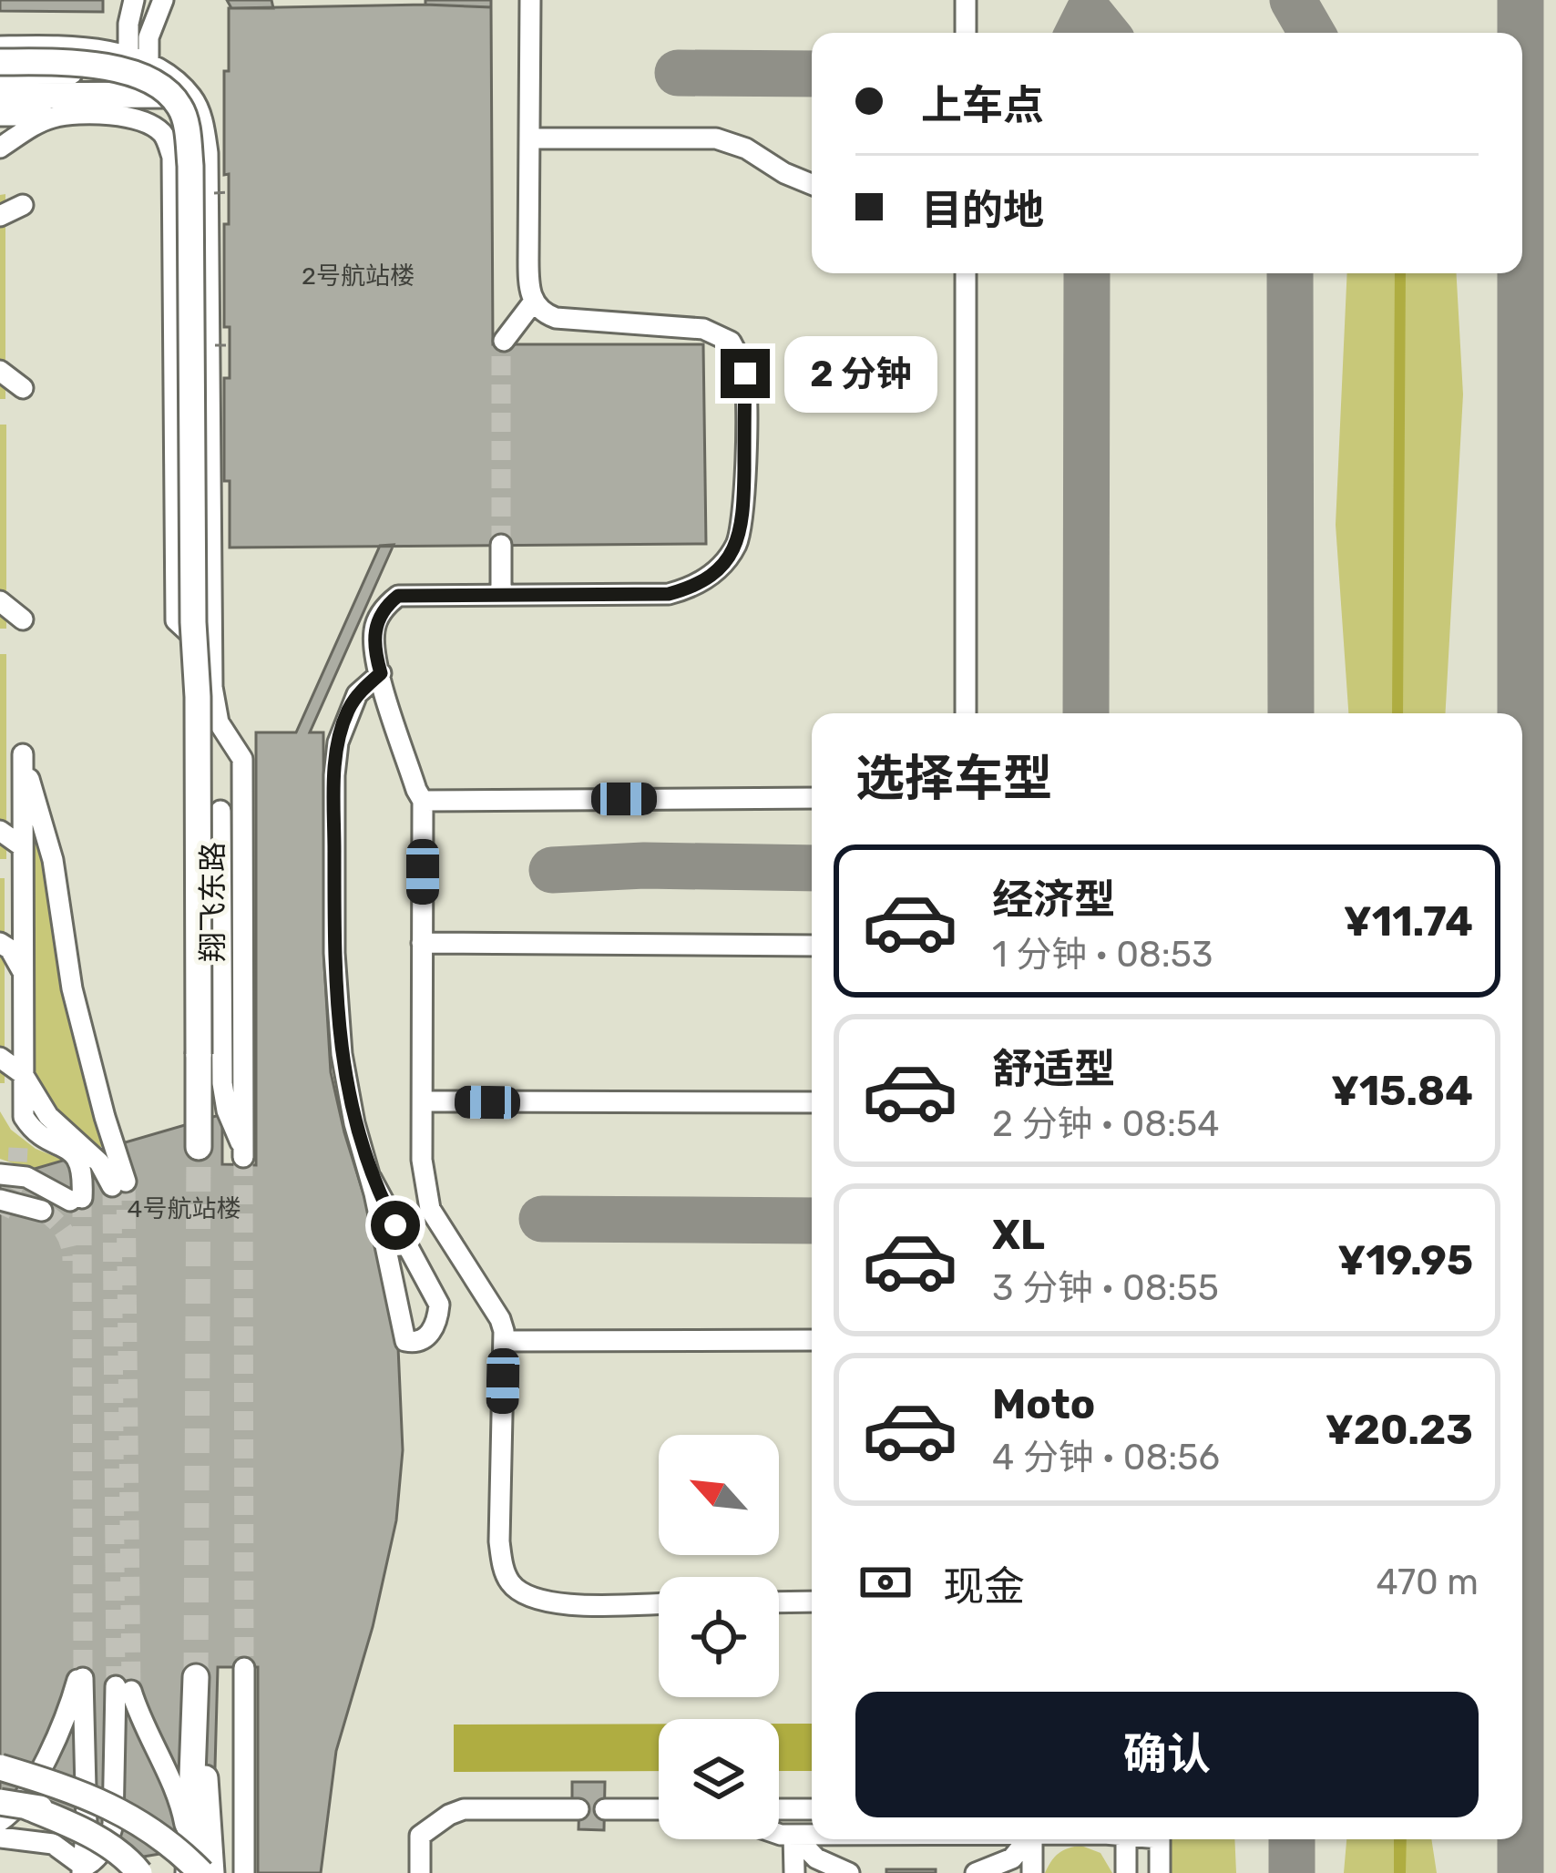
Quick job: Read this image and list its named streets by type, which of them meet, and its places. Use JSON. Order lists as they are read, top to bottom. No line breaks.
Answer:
{"streets":{"street":["翔飞东路"]},"house_numbers":["2号航站楼","4号航站楼"],"north":"top left","page":{"banner":["上车点","目的地"],"bubble":"2 分钟","heading":"选择车型","list":[{"name":"经济型","note":"1 分钟 · 08:53","value":"¥11.74"},{"name":"舒适型","note":"2 分钟 · 08:54","value":"¥15.84"},{"name":"XL","note":"3 分钟 · 08:55","value":"¥19.95"},{"name":"Moto","note":"4 分钟 · 08:56","value":"¥20.23"}],"pay":["现金","470 m"],"buttons":"确认"}}
